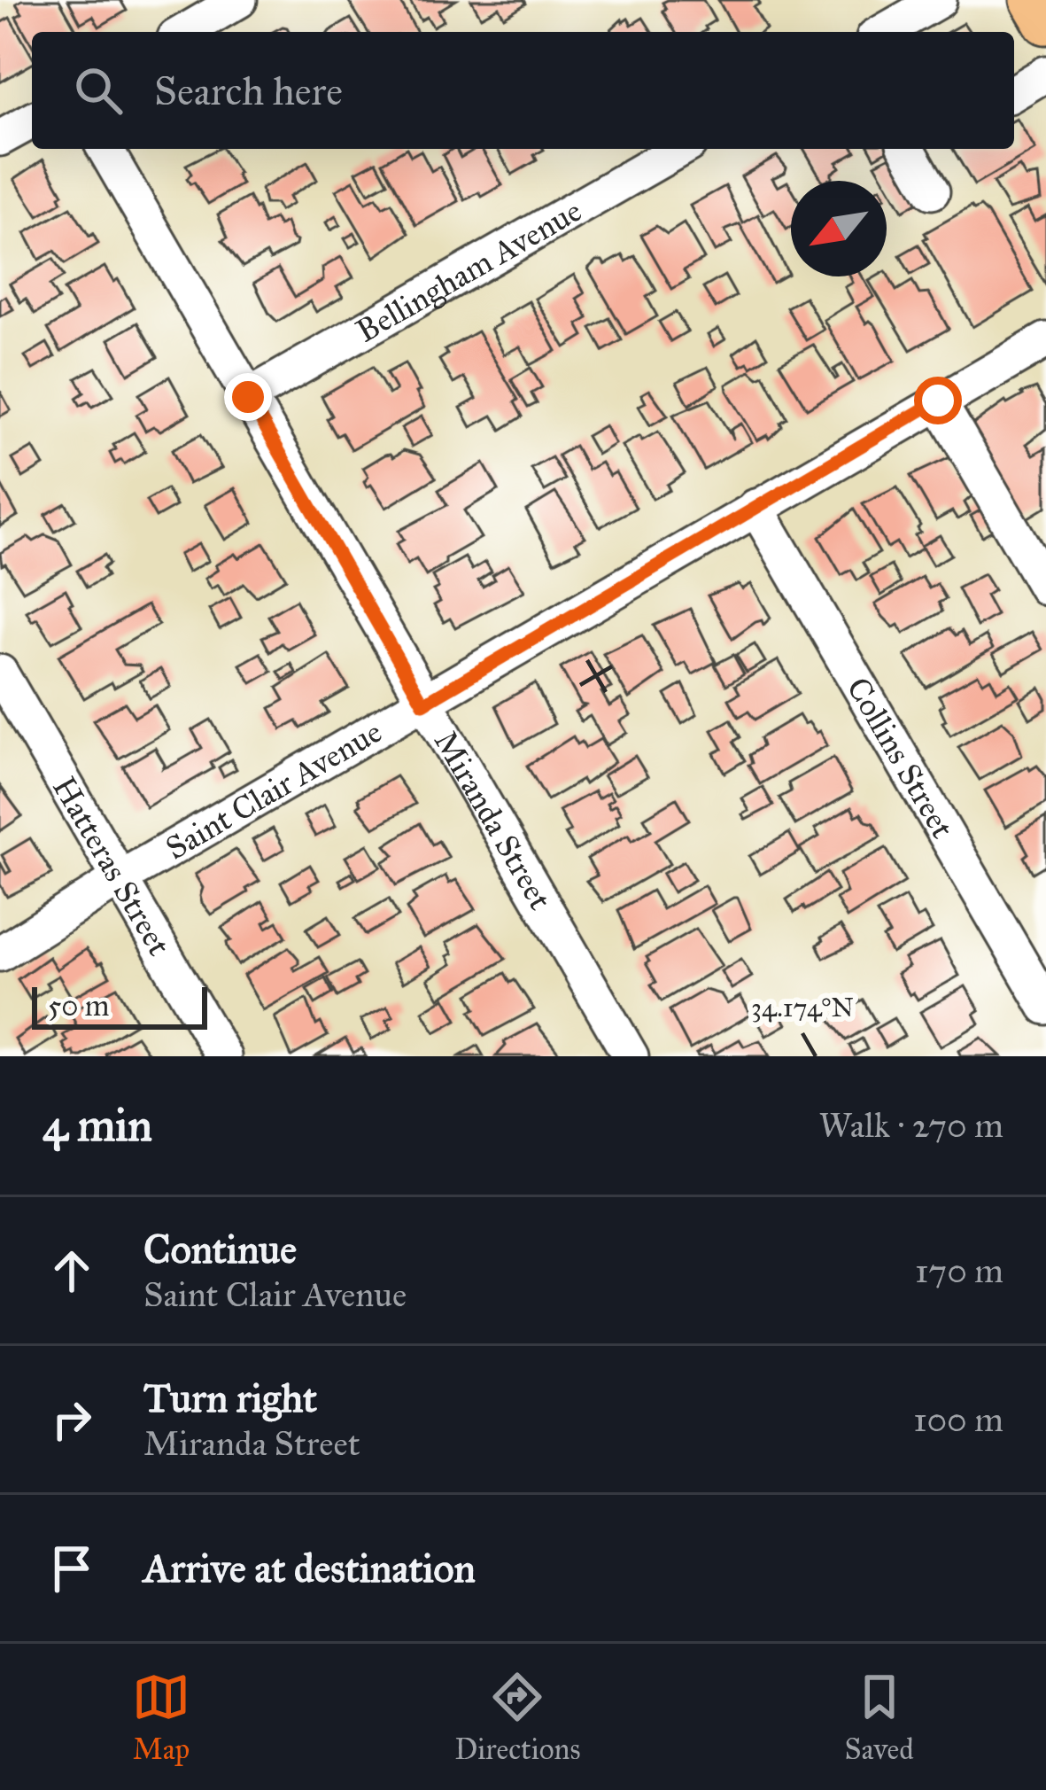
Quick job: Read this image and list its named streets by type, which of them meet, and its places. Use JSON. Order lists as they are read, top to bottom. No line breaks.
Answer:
{"streets":{"street":["Bellingham Avenue","Collins Street","Saint Clair Avenue","Miranda Street","Hatteras Street"]},"crossings":[["Bellingham Avenue","Miranda Street"],["Collins Street","Saint Clair Avenue"],["Saint Clair Avenue","Miranda Street"],["Saint Clair Avenue","Hatteras Street"]],"scale_bar":"50 m","north":"bottom left","page":{"search":"Search here","scale":"50 m","heading":["4 min","Walk · 270 m"],"list":[["Continue","Saint Clair Avenue","170 m"],["Turn right","Miranda Street","100 m"],"Arrive at destination"],"nav":["Map","Directions","Saved"]},"coordinates":["34.174°N"]}
